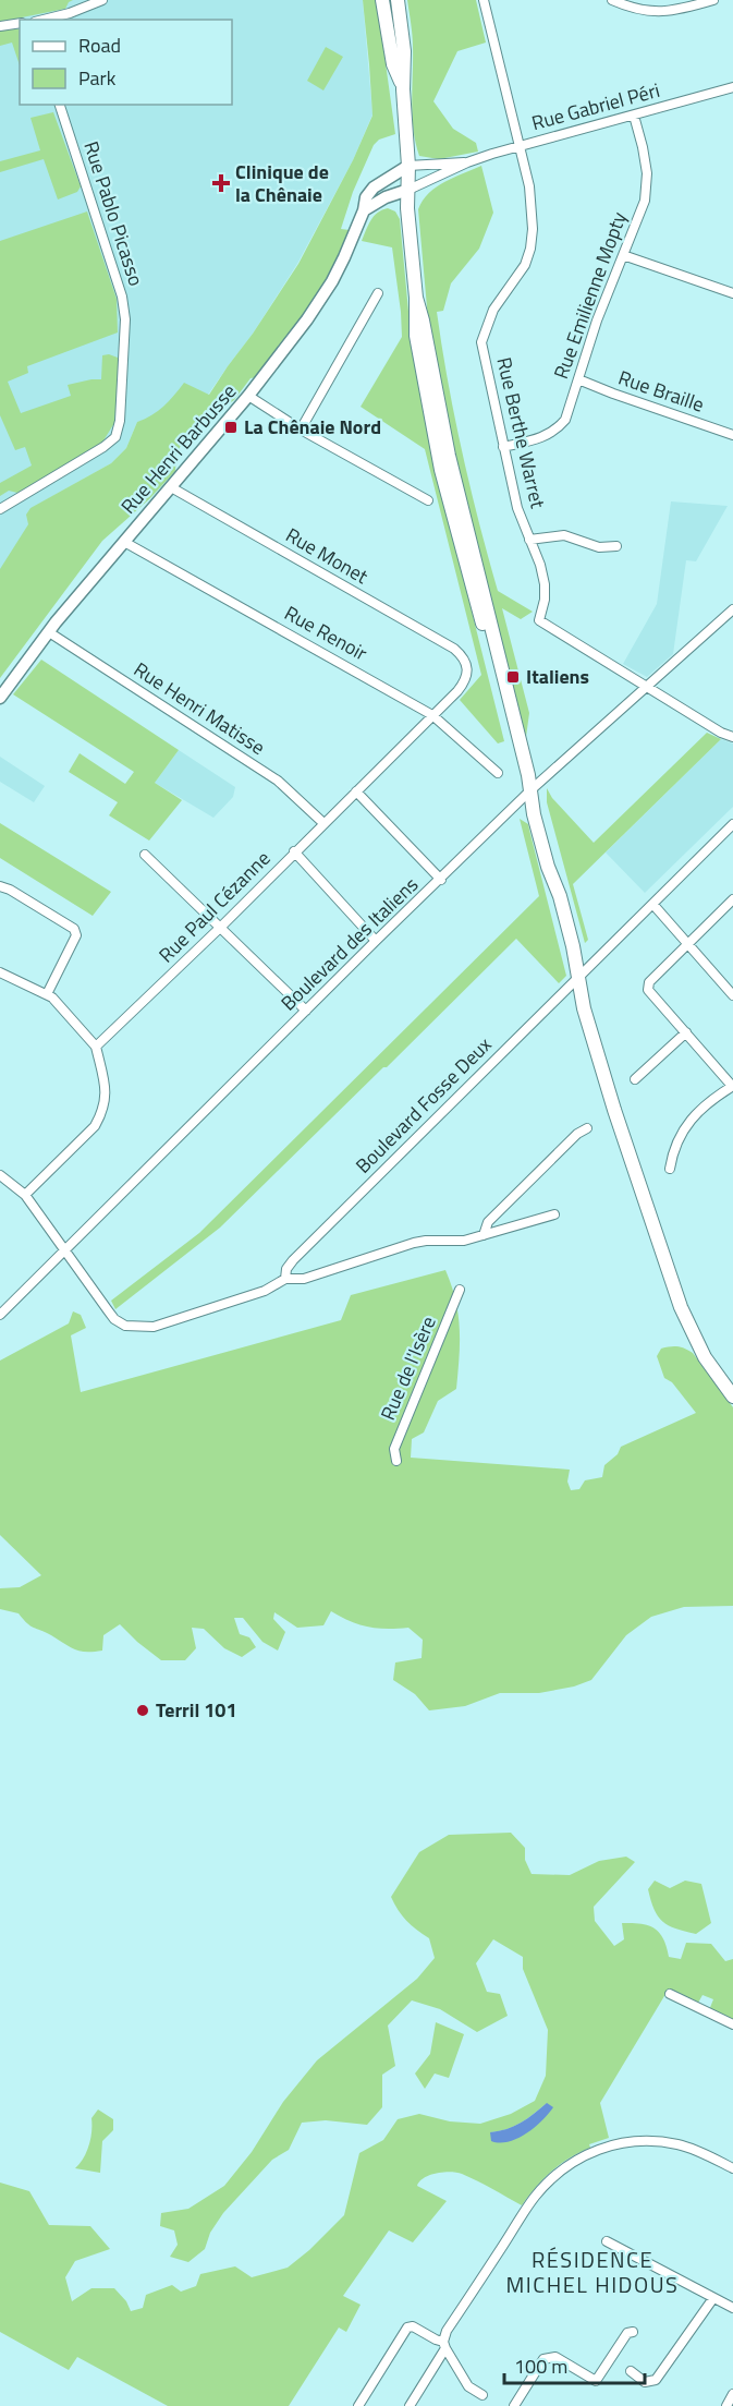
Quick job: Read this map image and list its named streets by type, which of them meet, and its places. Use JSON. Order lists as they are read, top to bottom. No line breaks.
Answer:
{"streets":{"street":["Rue Gabriel Péri","Rue Pablo Picasso","Rue Emilienne Mopty","Rue Braille","Rue Berthe Warret","Rue Henri Barbusse","Rue Monet","Rue Renoir","Rue Henri Matisse","Rue Paul Cézanne","Boulevard des Italiens","Boulevard Fosse Deux","Rue de l'Isère"]},"crossings":[["Rue Gabriel Péri","Rue Emilienne Mopty"],["Rue Gabriel Péri","Rue Berthe Warret"],["Rue Gabriel Péri","Rue Henri Barbusse"],["Rue Emilienne Mopty","Rue Braille"],["Rue Emilienne Mopty","Rue Berthe Warret"],["Rue Berthe Warret","Boulevard des Italiens"],["Rue Henri Barbusse","Rue Monet"],["Rue Henri Barbusse","Rue Renoir"],["Rue Henri Barbusse","Rue Henri Matisse"],["Rue Monet","Rue Paul Cézanne"],["Rue Renoir","Rue Paul Cézanne"],["Rue Henri Matisse","Rue Paul Cézanne"]],"districts":["RÉSIDENCE MICHEL HIDOUS"],"places":{"health":["Clinique de la Chênaie"],"transit":["La Chênaie Nord","Italiens"],"other":["Terril 101"]},"legend":["Road","Park"],"scale_bar":"100 m"}
